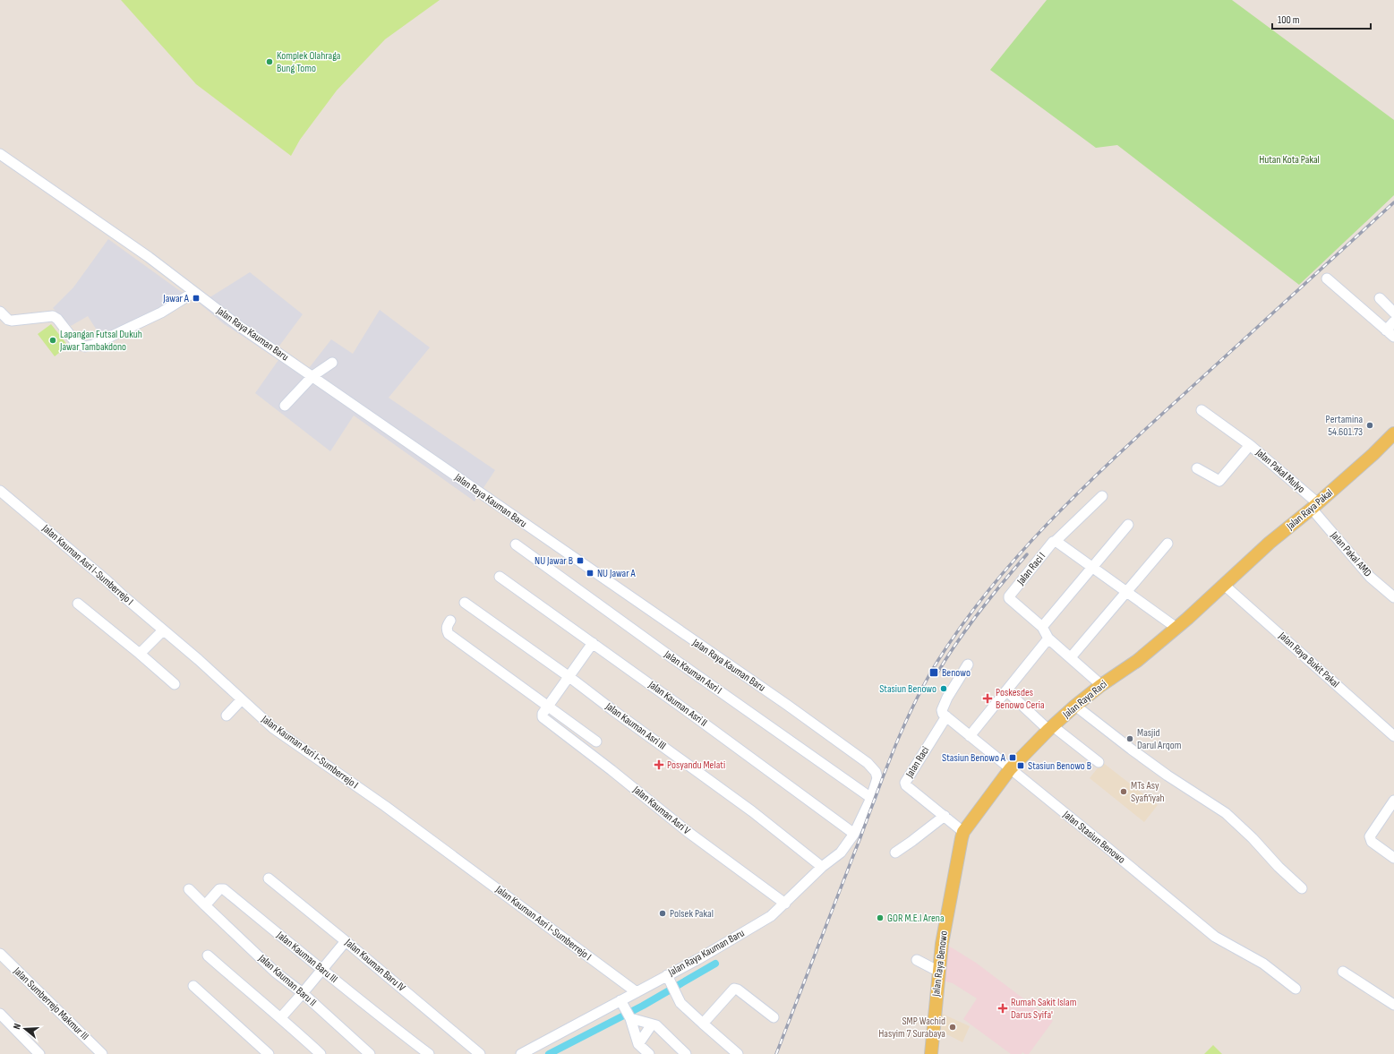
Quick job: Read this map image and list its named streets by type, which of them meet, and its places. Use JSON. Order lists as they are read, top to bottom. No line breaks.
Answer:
{"streets":{"main road":["Jalan Raya Pakal","Jalan Raya Raci","Jalan Raya Benowo"],"street":["Jalan Raya Kauman Baru","Jalan Pakal Mulyo","Jalan Pakal AMD","Jalan Kauman Asri I-Sumberrejo I","Jalan Raci I","Jalan Raya Bukit Pakal","Jalan Kauman Asri I","Jalan Kauman Asri II","Jalan Kauman Asri III","Jalan Raci","Jalan Kauman Asri V","Jalan Stasiun Benowo","Jalan Kauman Baru III","Jalan Kauman Baru IV","Jalan Kauman Baru II","Jalan Sumberrejo Makmur III"]},"crossings":[["Jalan Raya Kauman Baru","Jalan Kauman Asri I-Sumberrejo I"],["Jalan Raya Kauman Baru","Jalan Kauman Asri I"],["Jalan Raya Kauman Baru","Jalan Kauman Asri II"],["Jalan Raya Kauman Baru","Jalan Kauman Asri III"],["Jalan Raya Kauman Baru","Jalan Kauman Asri V"],["Jalan Pakal Mulyo","Jalan Raya Pakal"],["Jalan Pakal Mulyo","Jalan Pakal AMD"],["Jalan Raya Pakal","Jalan Pakal AMD"],["Jalan Raya Pakal","Jalan Raya Bukit Pakal"],["Jalan Raya Pakal","Jalan Raya Raci"],["Jalan Raci I","Jalan Raya Raci"],["Jalan Raya Bukit Pakal","Jalan Raya Raci"],["Jalan Raya Raci","Jalan Raci"],["Jalan Raya Raci","Jalan Stasiun Benowo"],["Jalan Raya Raci","Jalan Raya Benowo"],["Jalan Raci","Jalan Stasiun Benowo"],["Jalan Raci","Jalan Raya Benowo"],["Jalan Kauman Baru III","Jalan Kauman Baru II"]],"parks":["Hutan Kota Pakal"],"places":{"other":["Komplek Olahraga Bung Tomo","Lapangan Futsal Dukuh Jawar Tambakdono","Pertamina 54.601.73","Stasiun Benowo","Masjid Darul Arqom","MTs Asy Syafi'iyah","Polsek Pakal","GOR M.E.I Arena","SMP Wachid Hasyim 7 Surabaya"],"transit":["Jawar A","NU Jawar B","NU Jawar A","Benowo","Stasiun Benowo A","Stasiun Benowo B"],"health":["Poskesdes Benowo Ceria","Posyandu Melati","Rumah Sakit Islam Darus Syifa'"]},"scale_bar":"100 m","north":"left"}
